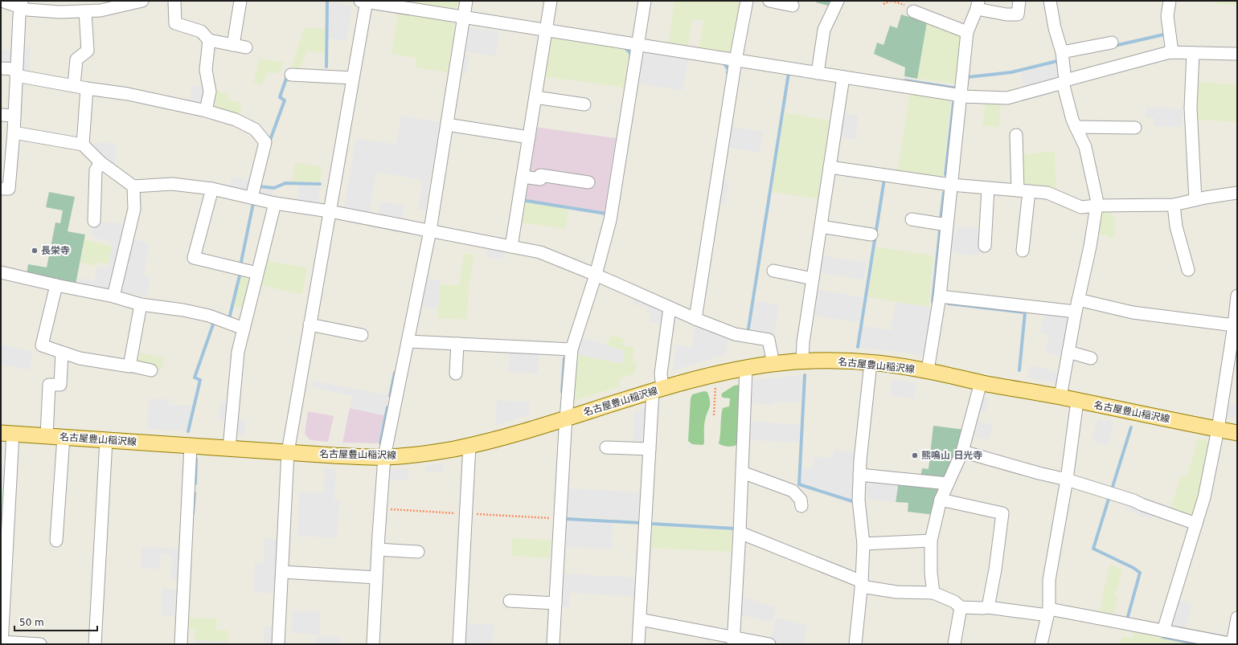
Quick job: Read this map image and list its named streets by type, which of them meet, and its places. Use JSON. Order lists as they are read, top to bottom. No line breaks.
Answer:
{"streets":{"main road":["名古屋豊山稲沢線"]},"places":["長栄寺","熊鳴山 日光寺"],"scale_bar":"50 m"}
